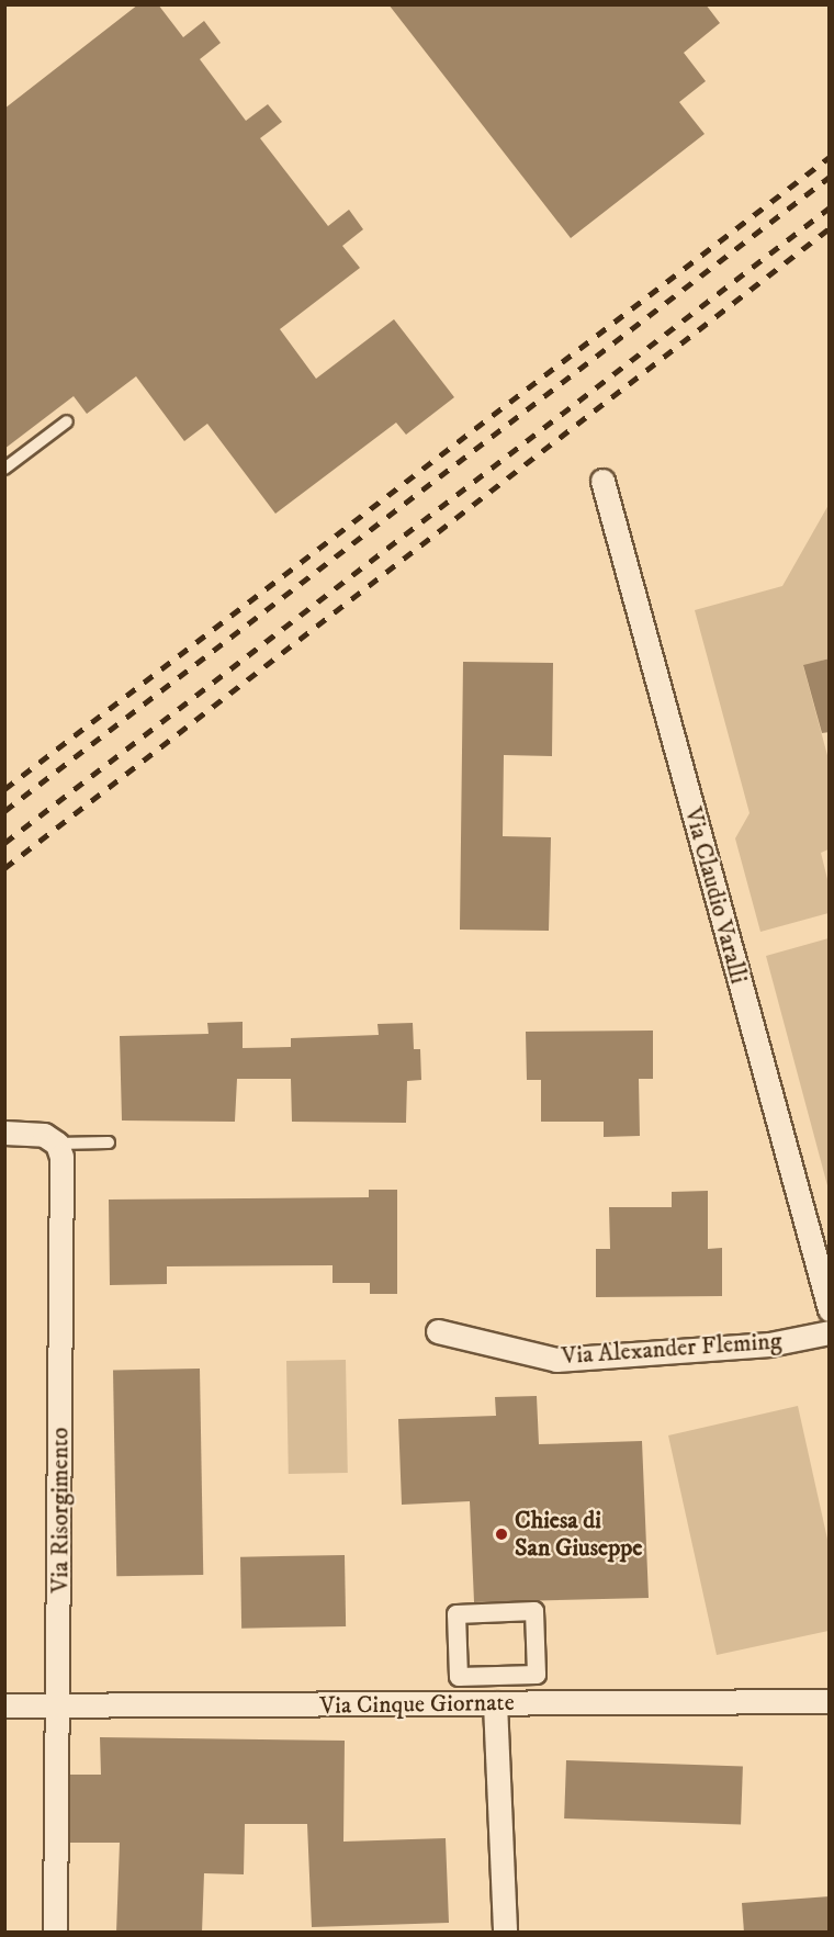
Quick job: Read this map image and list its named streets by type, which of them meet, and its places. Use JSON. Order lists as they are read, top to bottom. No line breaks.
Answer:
{"streets":{"street":["Via Claudio Varalli","Via Alexander Fleming","Via Risorgimento","Via Cinque Giornate"]},"crossings":[["Via Risorgimento","Via Cinque Giornate"]],"places":["Chiesa di San Giuseppe"]}
